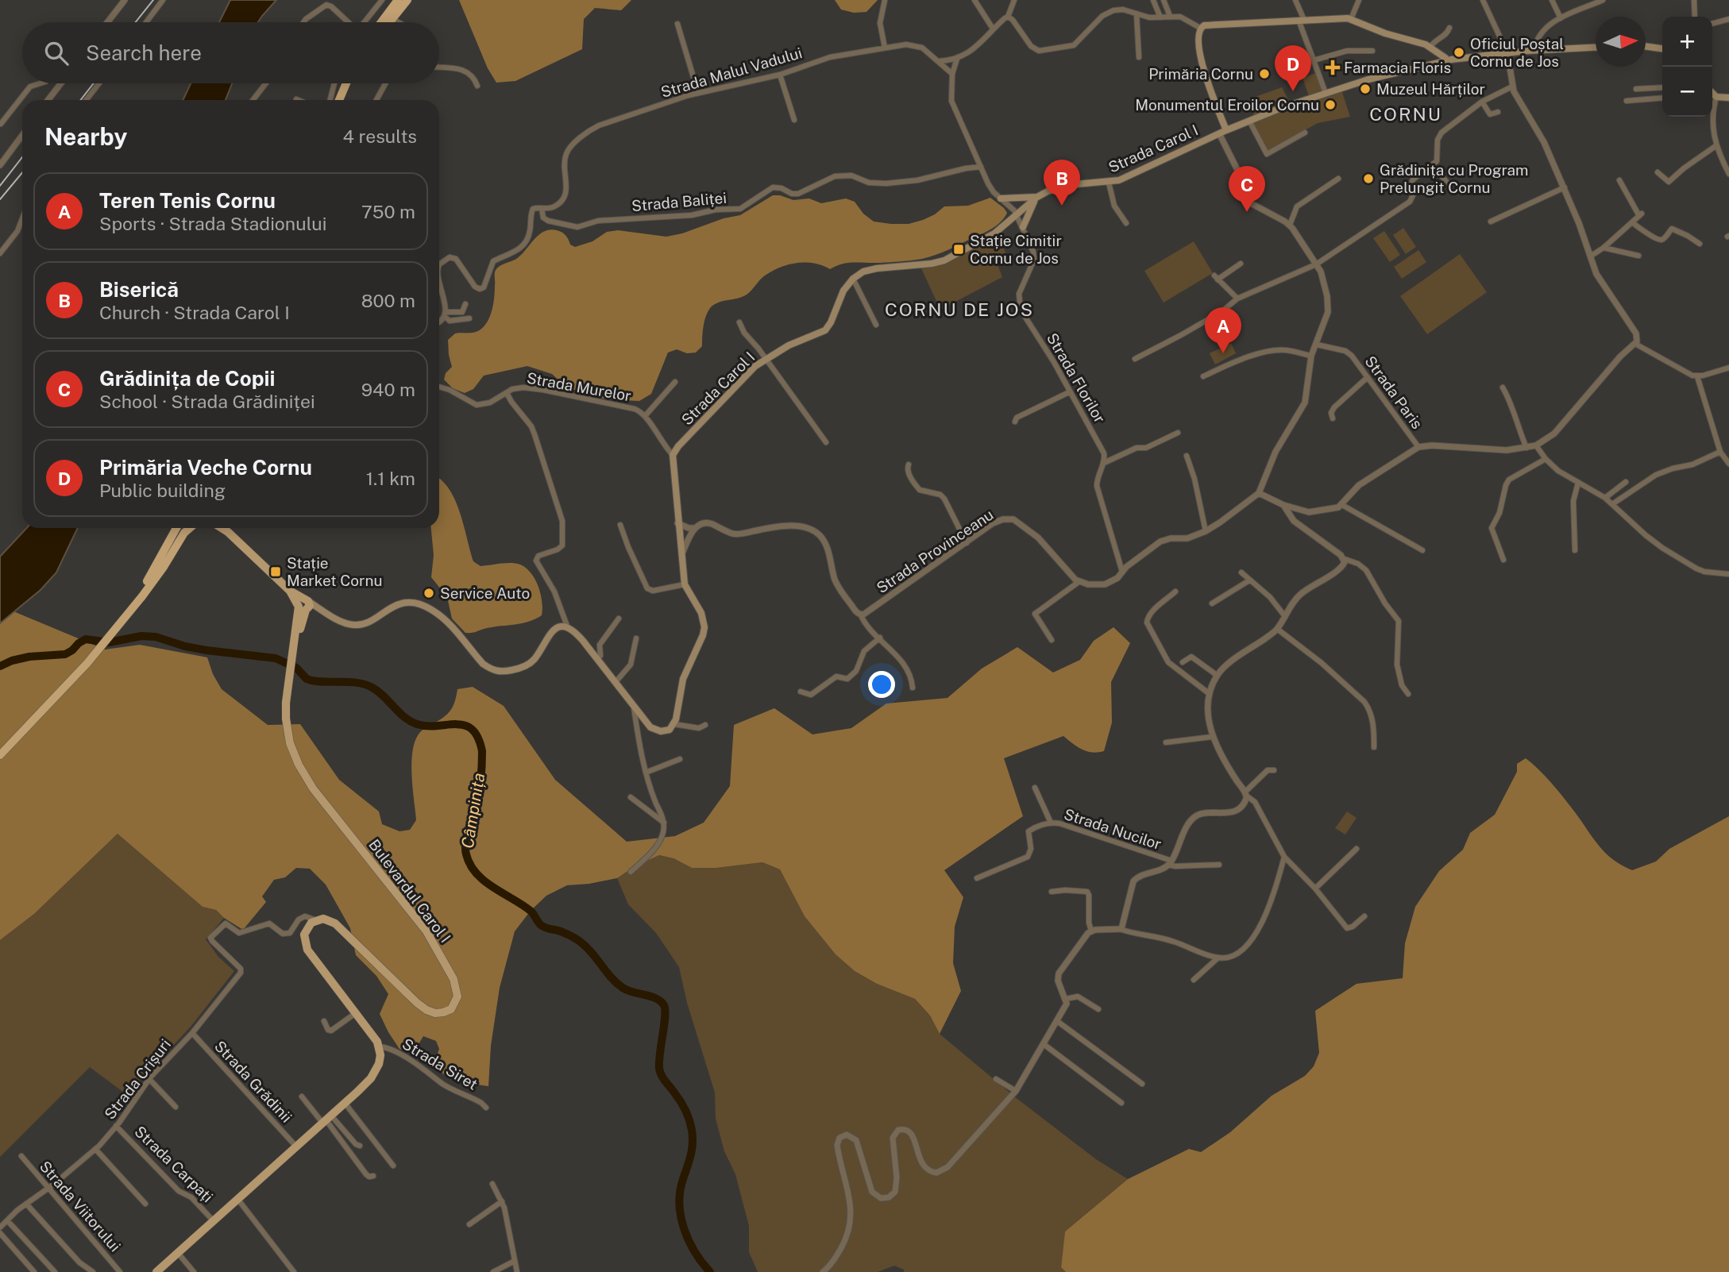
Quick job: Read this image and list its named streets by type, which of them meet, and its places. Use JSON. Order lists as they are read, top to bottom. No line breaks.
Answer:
{"streets":{"main road":["Strada Carol I","Bulevardul Carol I"],"street":["Strada Malul Vadului","Strada Baliței","Strada Florilor","Strada Murelor","Strada Paris","Strada Provinceanu","Strada Nucilor","Strada Siret","Strada Crișuri","Strada Grădinii","Strada Carpați","Strada Viitorului"]},"crossings":[["Strada Malul Vadului","Strada Baliței"],["Strada Carol I","Strada Florilor"],["Strada Carol I","Strada Murelor"],["Bulevardul Carol I","Strada Crișuri"],["Strada Crișuri","Strada Grădinii"],["Strada Crișuri","Strada Carpați"],["Strada Crișuri","Strada Viitorului"]],"districts":["CORNU","CORNU DE JOS"],"water":["Câmpinița"],"places":{"other":["Oficiul Poștal Cornu de Jos","Primăria Cornu","Muzeul Hărților","Monumentul Eroilor Cornu","Grădinița cu Program Prelungit Cornu","Service Auto"],"health":["Farmacia Floris"],"transit":["Stație Cimitir Cornu de Jos","Stație Market Cornu"]},"north":"right","page":{"map_buttons":["+","−"],"search":"Search here","pins":["D","B","C","A"],"heading":["Nearby","4 results"],"list":[{"mark":"A","name":"Teren Tenis Cornu","note":"Sports · Strada Stadionului","value":"750 m"},{"mark":"B","name":"Biserică","note":"Church · Strada Carol I","value":"800 m"},{"mark":"C","name":"Grădinița de Copii","note":"School · Strada Grădiniței","value":"940 m"},{"mark":"D","name":"Primăria Veche Cornu","note":"Public building","value":"1.1 km"}]}}
